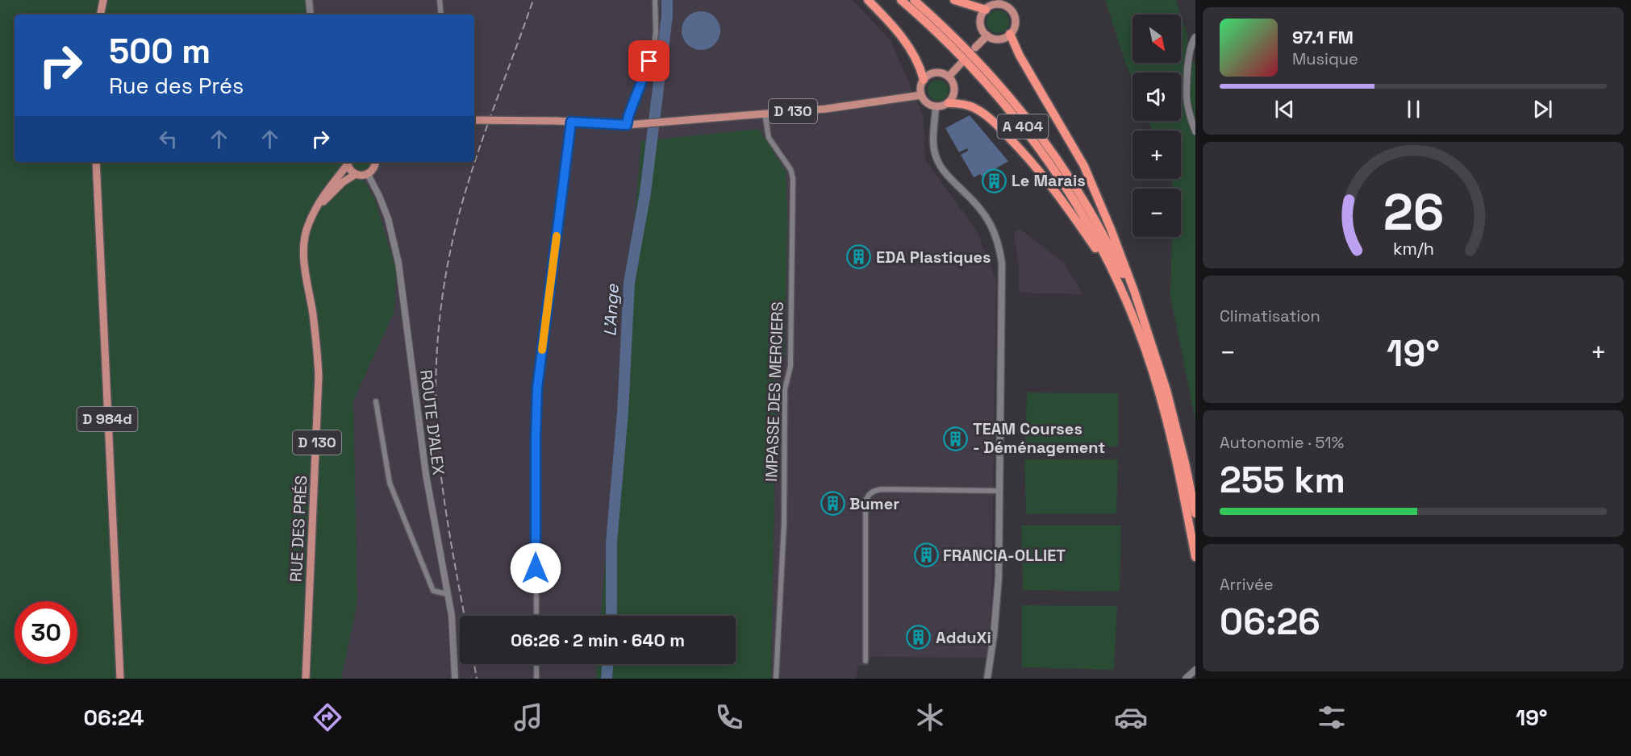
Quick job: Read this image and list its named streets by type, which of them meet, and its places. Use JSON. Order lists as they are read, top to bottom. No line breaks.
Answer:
{"streets":{"highway":["A 404"],"main road":["D 130","D 984d","RUE DES PRÉS"],"street":["IMPASSE DES MERCIERS","ROUTE D'ALEX"]},"crossings":[["D 130","IMPASSE DES MERCIERS"]],"water":["L'Ange"],"places":{"building":["Le Marais","EDA Plastiques","TEAM Courses - Déménagement","Bumer","FRANCIA-OLLIET","AdduXi"]},"north":"bottom right","page":{"map_buttons":["+","−"],"turn":["500 m","Rue des Prés"],"song":["97.1 FM","Musique"],"tile":["Climatisation",["Autonomie · 51%","255 km"],["Arrivée","06:26"]],"heat":["−","19°","+"],"limit":"30","trip":"06:26 · 2 min · 640 m","tabs":["06:24","19°"],"gauge":["26","km/h"]}}
